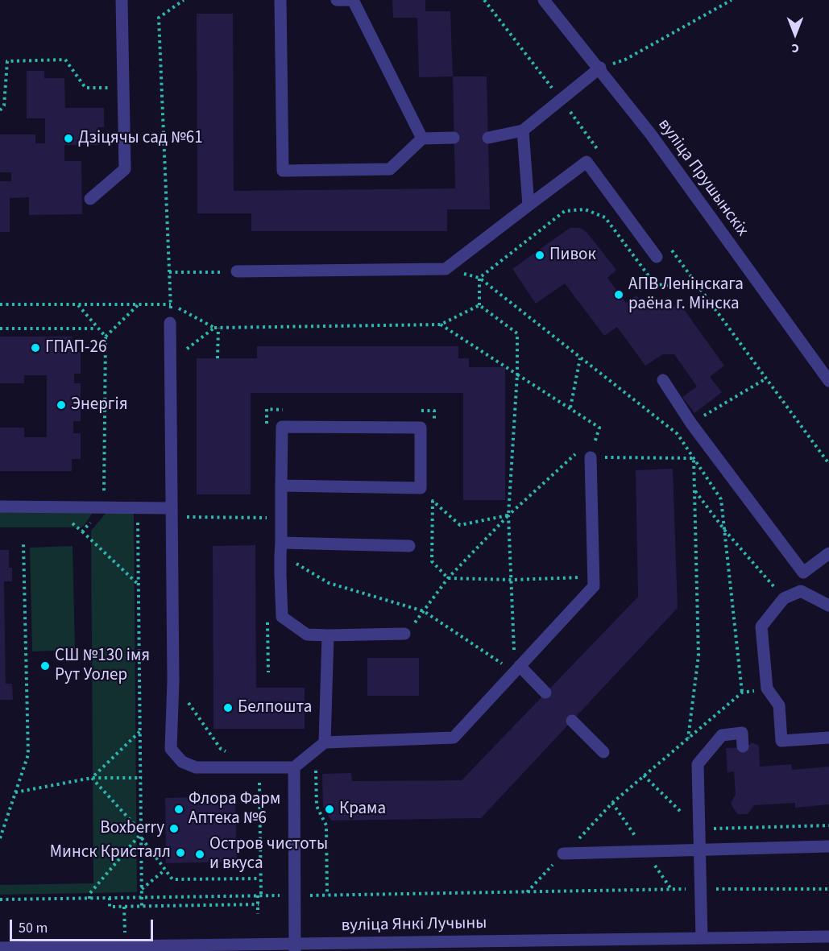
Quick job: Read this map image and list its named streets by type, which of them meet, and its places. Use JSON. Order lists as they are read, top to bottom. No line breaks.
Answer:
{"streets":{"street":["вуліца Прушынскіх","вуліца Янкі Лучыны"]},"places":["Дзіцячы сад №61","Пивок","АПВ Ленінскага раёна г. Мінска","ГПАП-26","Энергія","СШ №130 імя Рут Уолер","Белпошта","Флора Фарм Аптека №6","Крама","Boxberry","Минск Кристалл","Остров чистоты и вкуса"],"scale_bar":"50 m","north":"bottom"}
